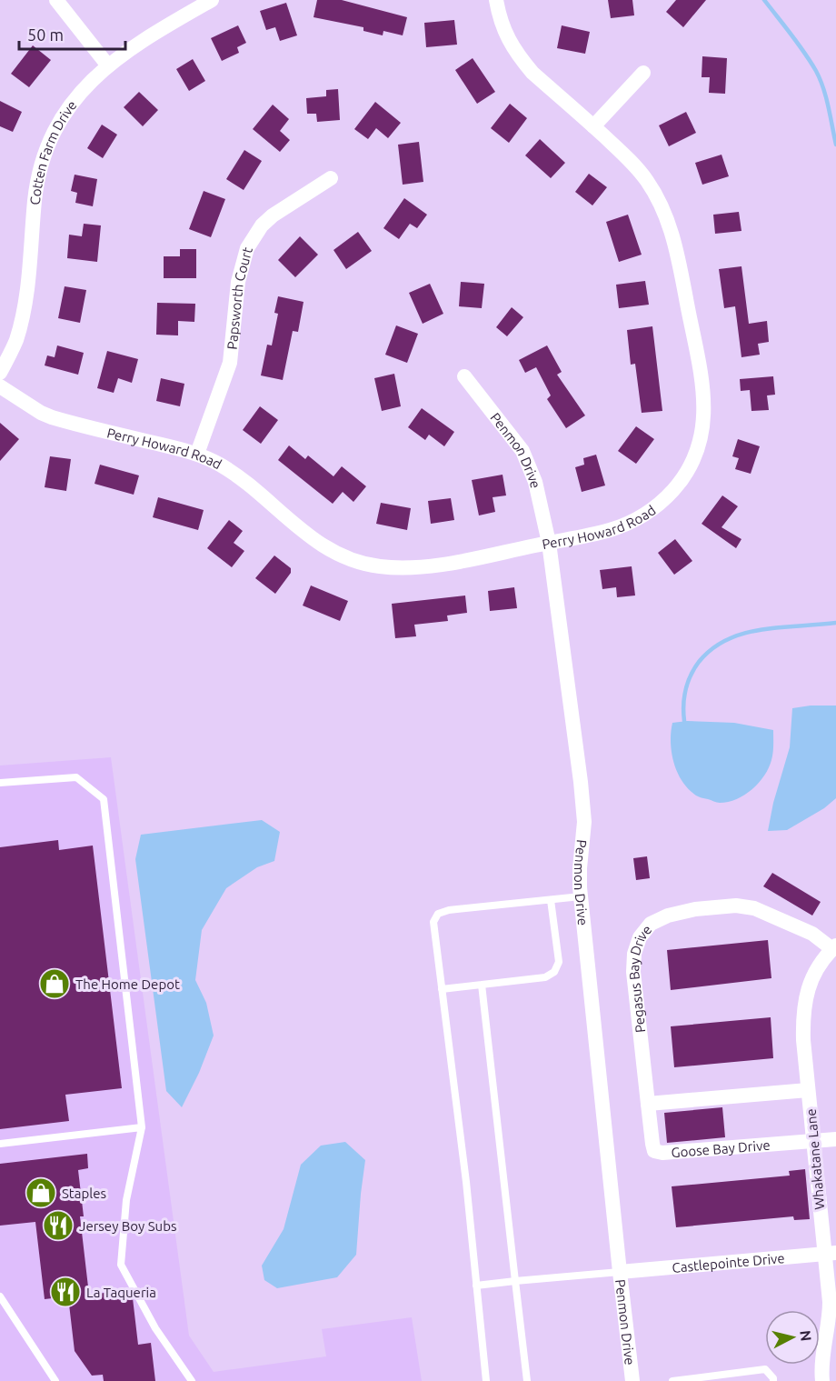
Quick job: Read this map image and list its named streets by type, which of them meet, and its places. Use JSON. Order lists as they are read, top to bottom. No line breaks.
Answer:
{"streets":{"street":["Cotten Farm Drive","Papsworth Court","Perry Howard Road","Penmon Drive","Pegasus Bay Drive","Goose Bay Drive","Whakatane Lane","Castlepointe Drive"]},"crossings":[["Papsworth Court","Perry Howard Road"],["Perry Howard Road","Penmon Drive"],["Penmon Drive","Castlepointe Drive"],["Pegasus Bay Drive","Goose Bay Drive"],["Pegasus Bay Drive","Whakatane Lane"],["Goose Bay Drive","Whakatane Lane"],["Whakatane Lane","Castlepointe Drive"]],"places":{"shop":["The Home Depot","Staples"],"restaurant":["Jersey Boy Subs","La Taqueria"]},"scale_bar":"50 m","north":"right"}
